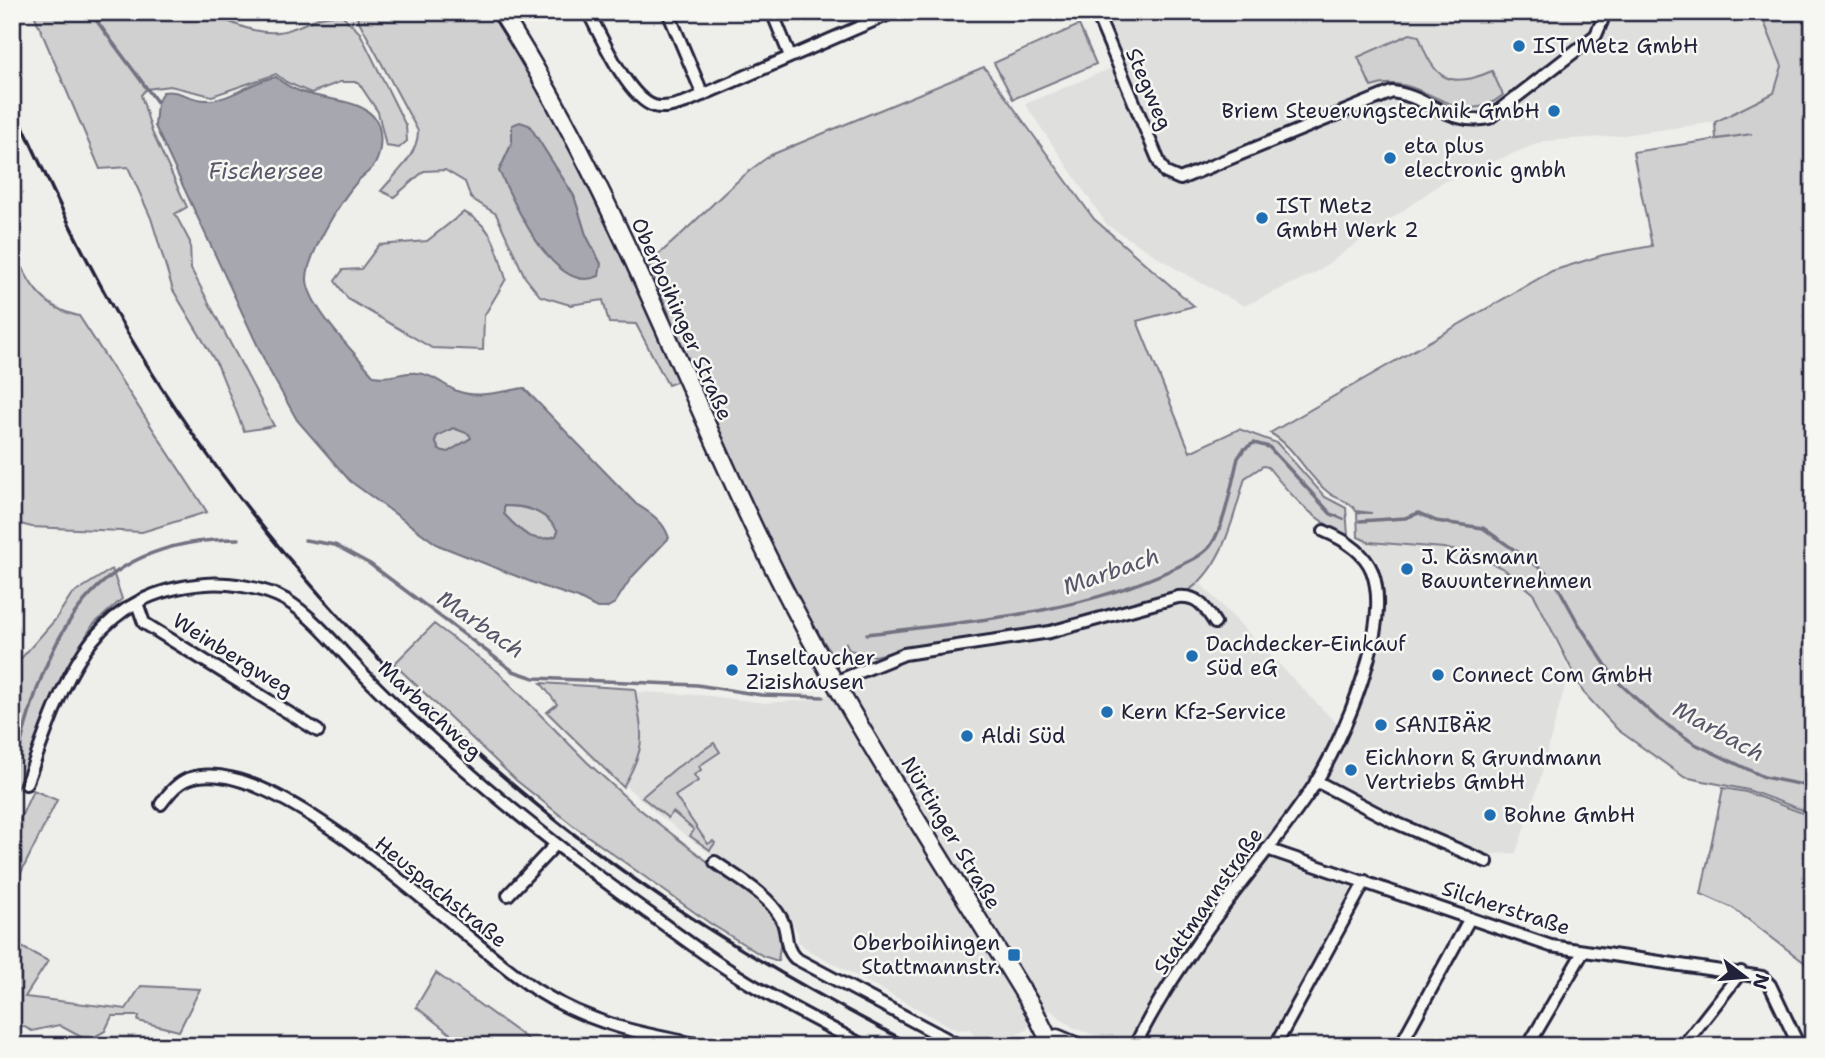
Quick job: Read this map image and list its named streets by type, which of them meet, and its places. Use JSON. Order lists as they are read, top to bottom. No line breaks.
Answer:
{"streets":{"main road":["Oberboihinger Straße","Nürtinger Straße"],"street":["Stegweg","Weinbergweg","Marbachweg","Heuspachstraße","Stattmannstraße","Silcherstraße"]},"crossings":[["Oberboihinger Straße","Nürtinger Straße"],["Weinbergweg","Marbachweg"],["Stattmannstraße","Silcherstraße"]],"water":["Fischersee","Marbach"],"places":{"other":["IST Metz GmbH","Briem Steuerungstechnik GmbH","eta plus electronic gmbh","IST Metz GmbH Werk 2","J. Käsmann Bauunternehmen","Dachdecker-Einkauf Süd eG","Inseltaucher Zizishausen","Connect Com GmbH","Kern Kfz-Service","SANIBÄR","Aldi Süd","Eichhorn & Grundmann Vertriebs GmbH","Bohne GmbH"],"transit":["Oberboihingen Stattmannstr."]},"north":"right"}
